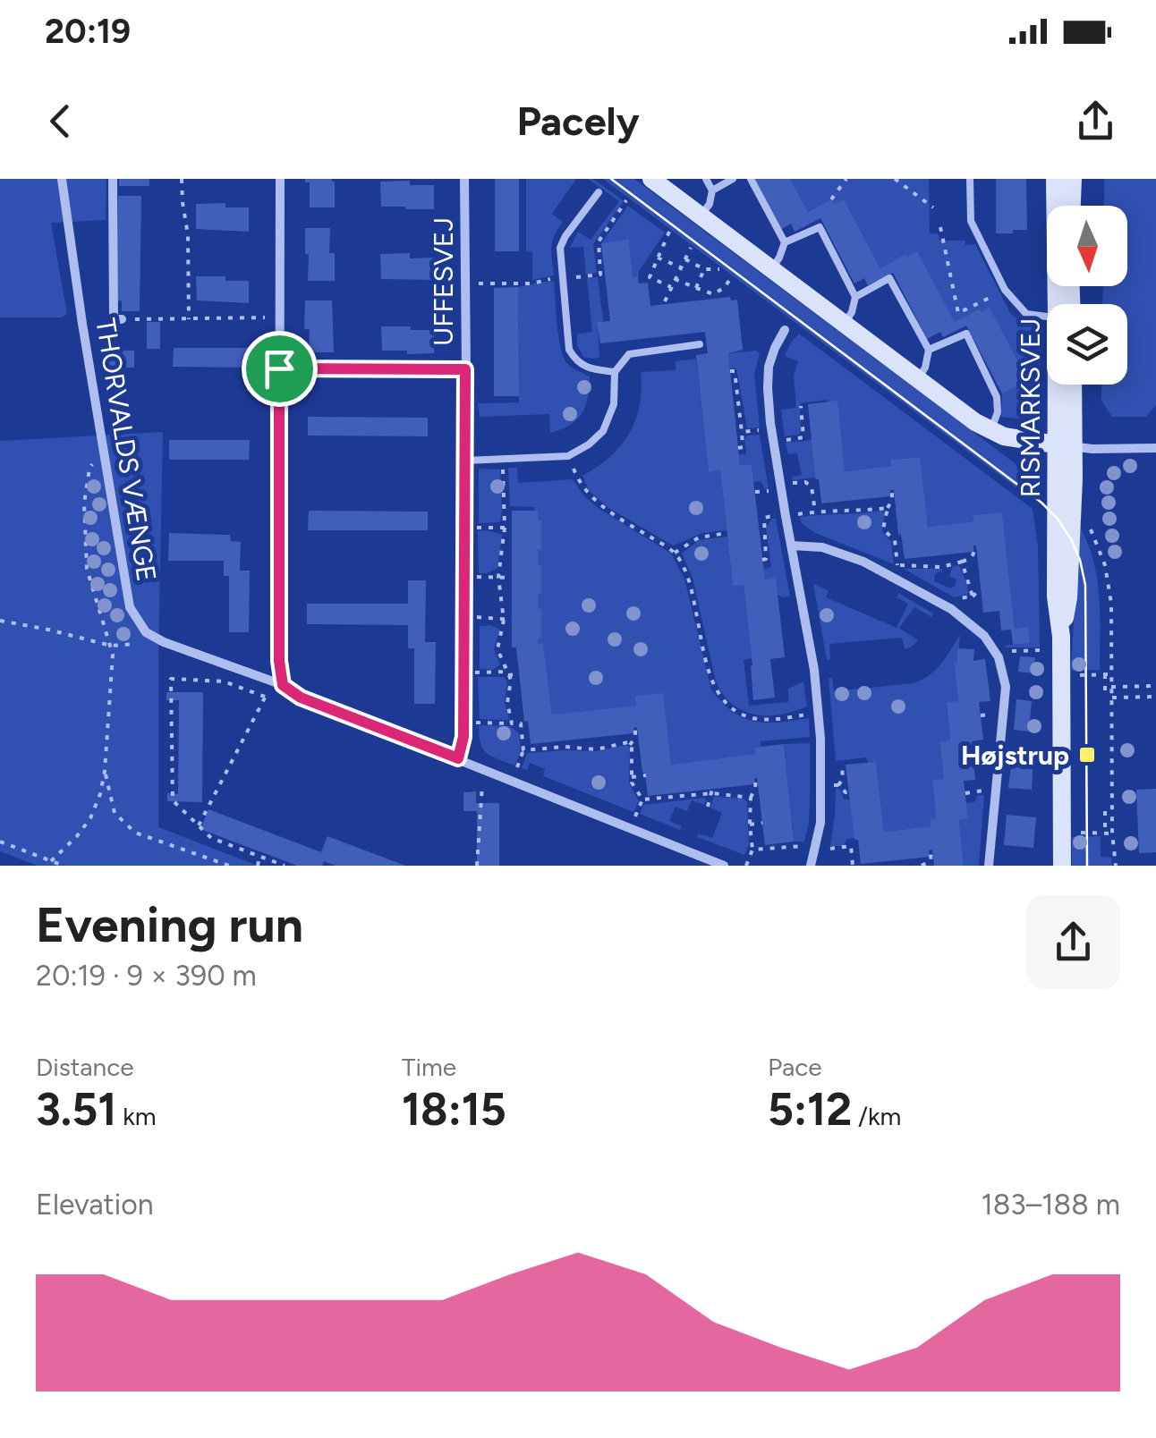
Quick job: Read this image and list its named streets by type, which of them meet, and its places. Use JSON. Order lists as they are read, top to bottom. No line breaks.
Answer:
{"streets":{"main road":["RISMARKSVEJ"],"street":["UFFESVEJ","THORVALDS VÆNGE"]},"crossings":[["UFFESVEJ","THORVALDS VÆNGE"]],"places":{"transit":["Højstrup"]},"north":"bottom","page":{"status":"20:19","header":"Pacely","heading":["Evening run","20:19 · 9 × 390 m"],"stats":[["Distance","3.51 km"],["Time","18:15"],["Pace","5:12 /km"]],"chart":["Elevation","183–188 m"]}}
